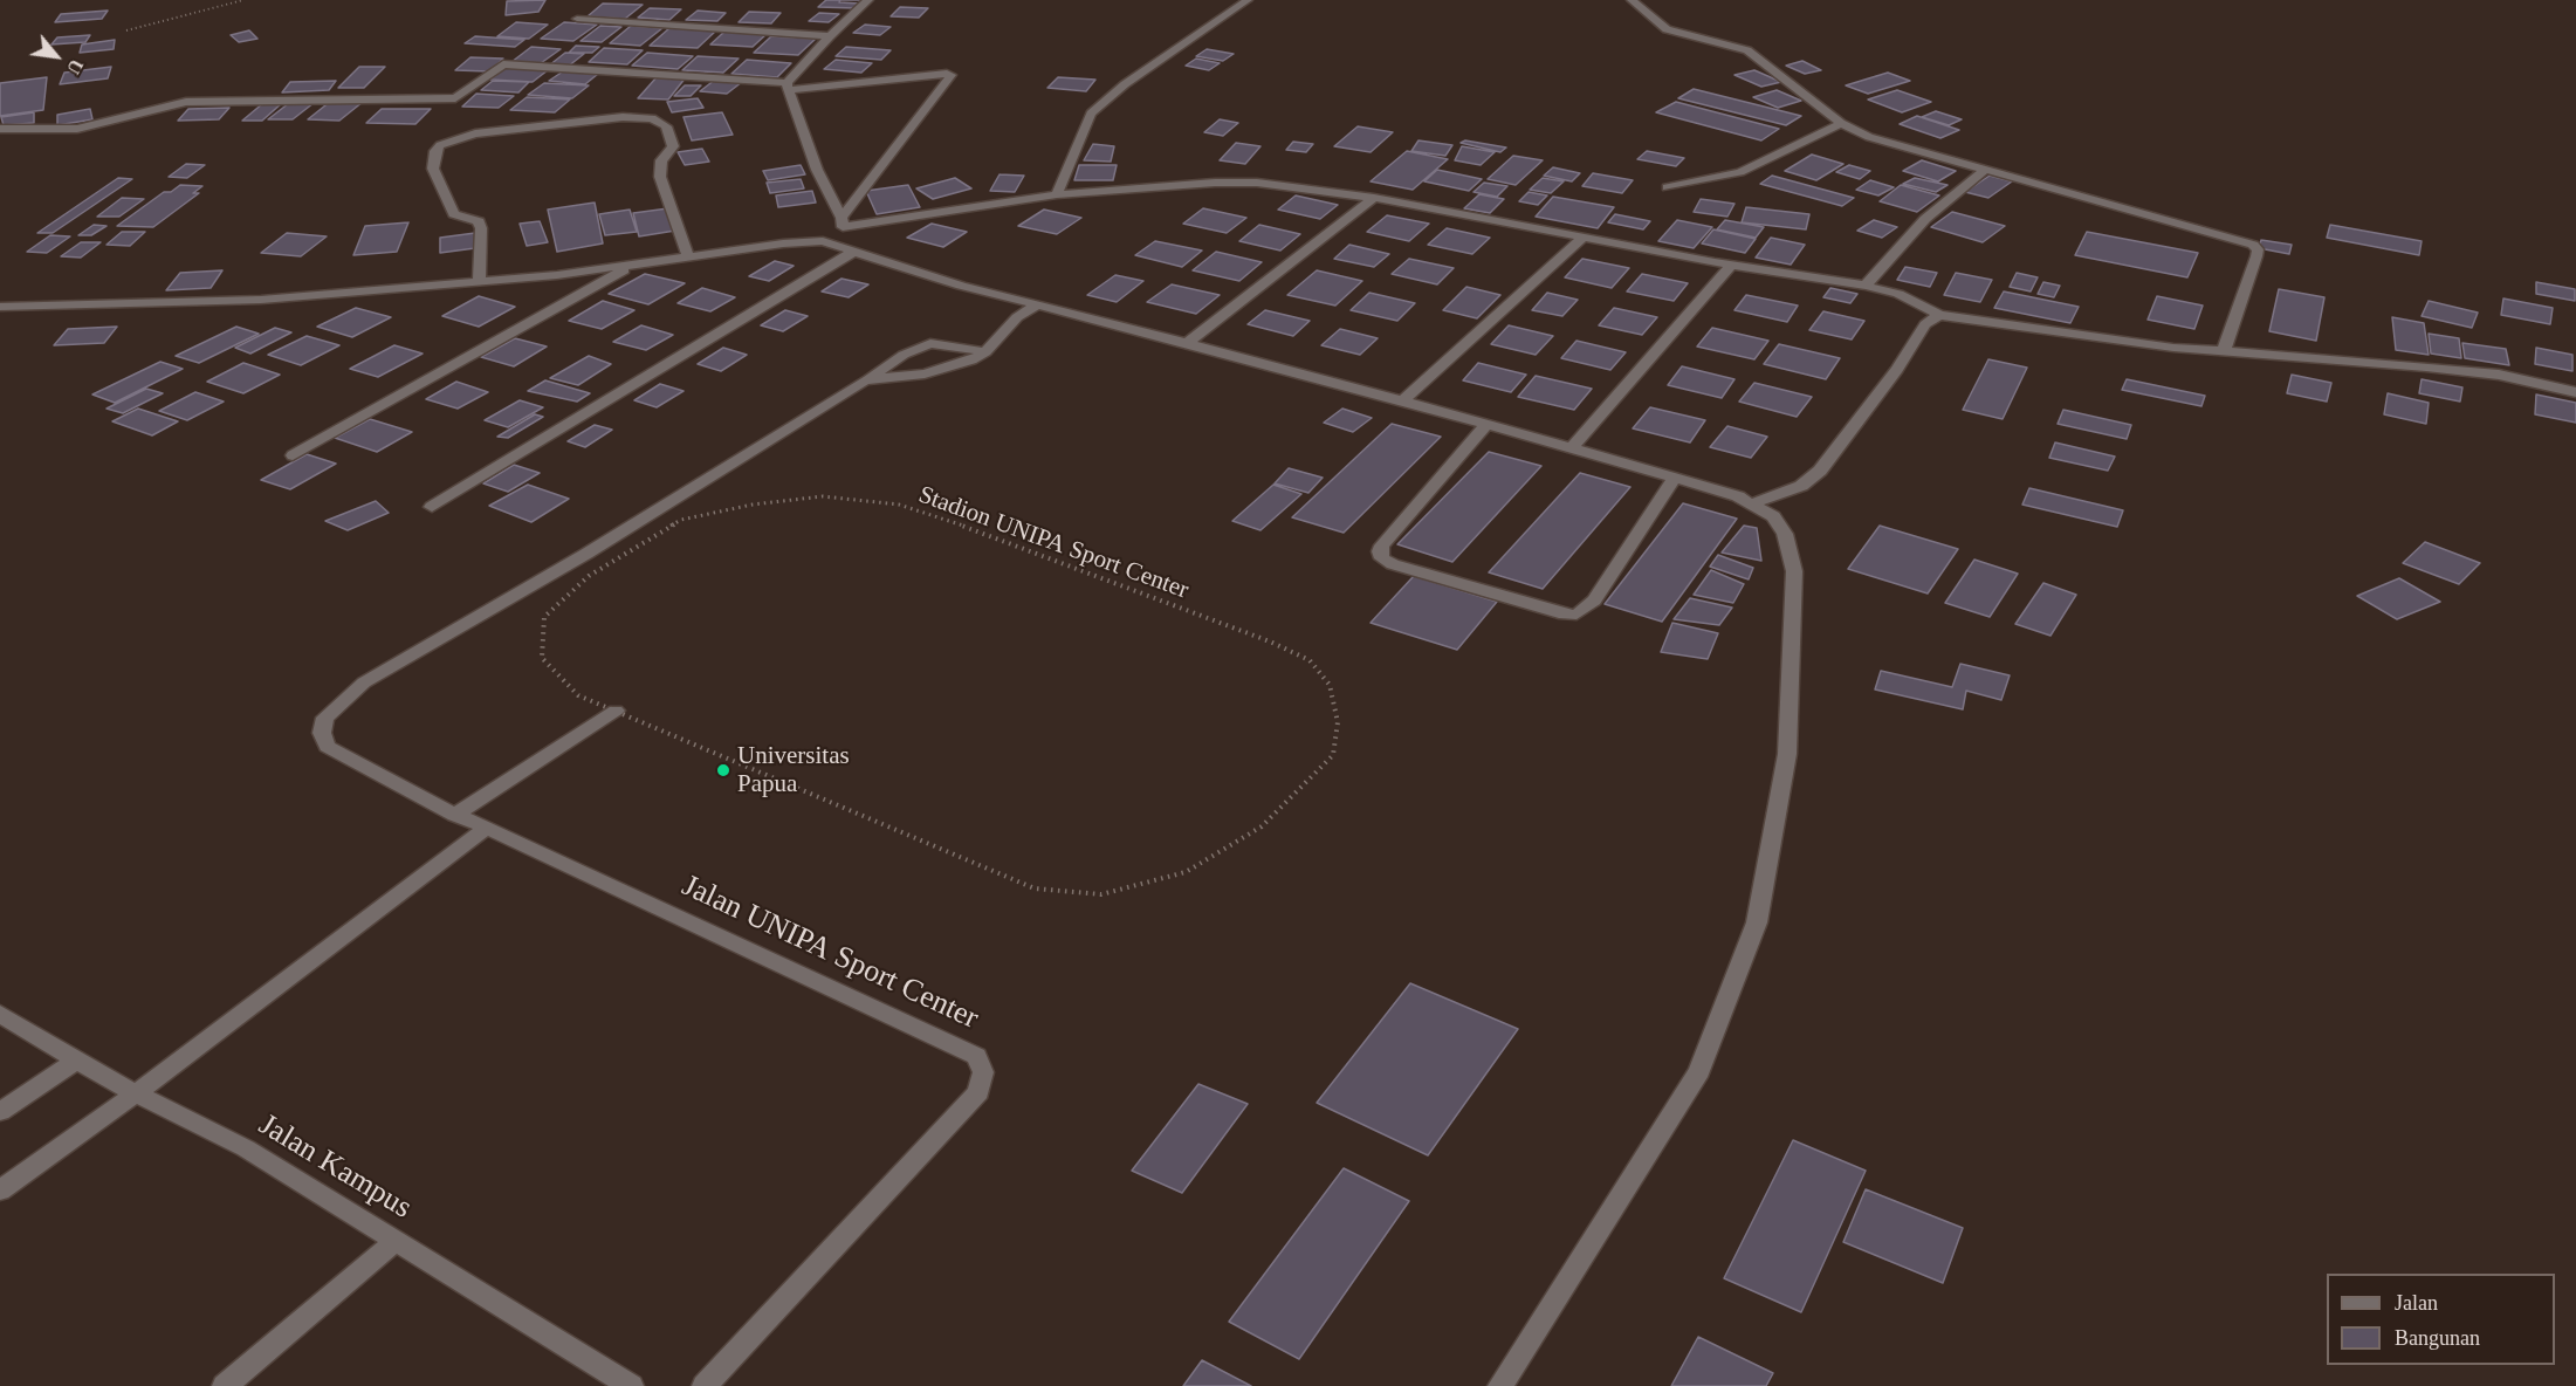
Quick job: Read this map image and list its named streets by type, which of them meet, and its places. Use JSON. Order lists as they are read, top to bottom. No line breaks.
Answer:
{"streets":{"street":["Jalan UNIPA Sport Center","Jalan Kampus"],"path":["Stadion UNIPA Sport Center"]},"places":["Universitas Papua"],"legend":["Jalan","Bangunan"],"north":"bottom right"}
